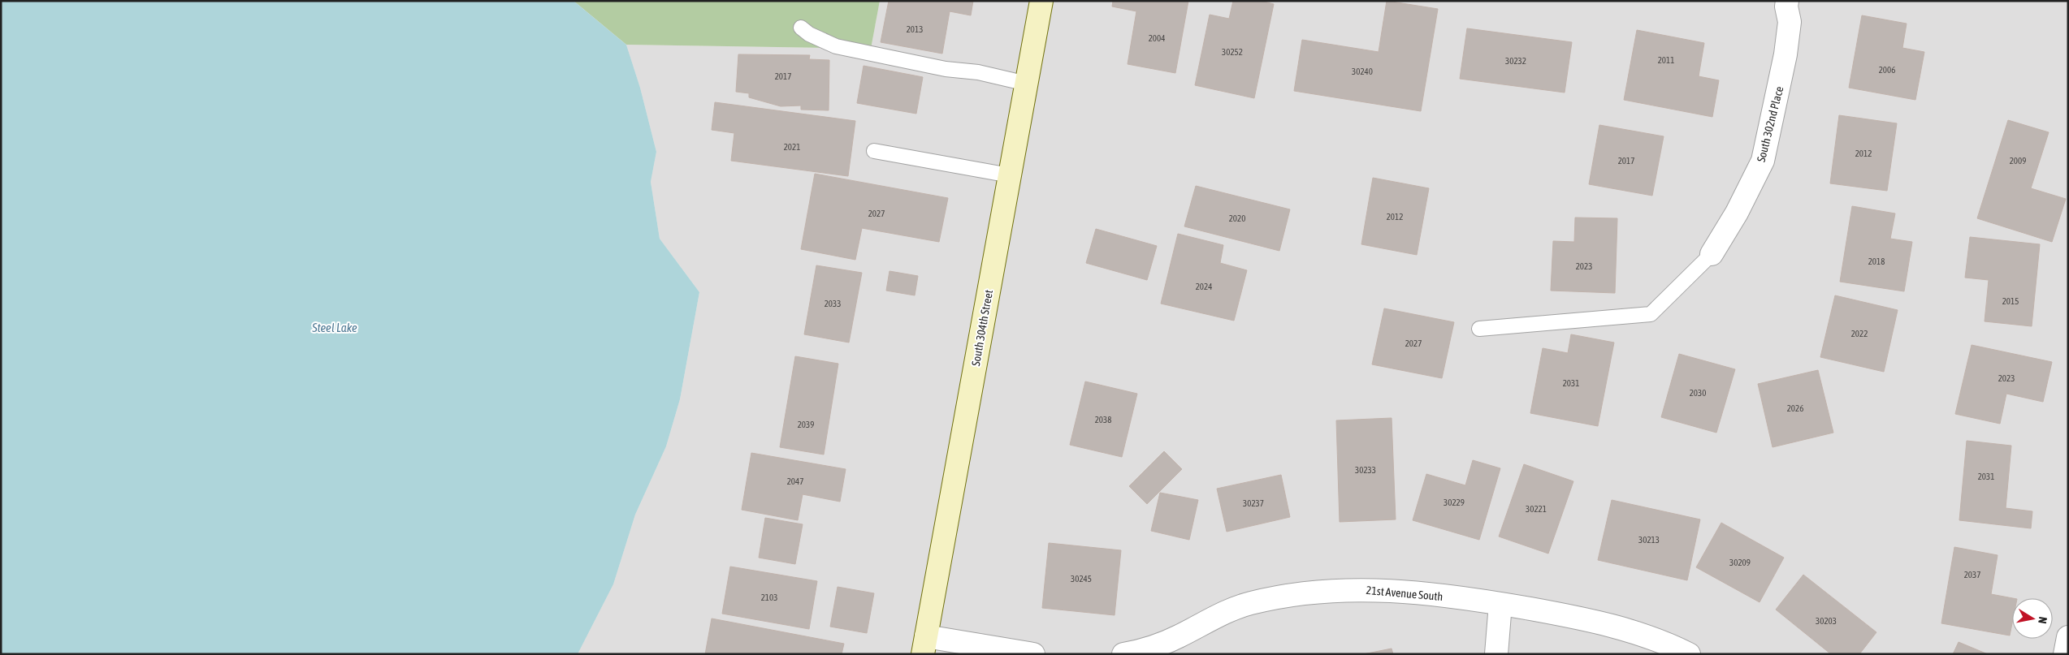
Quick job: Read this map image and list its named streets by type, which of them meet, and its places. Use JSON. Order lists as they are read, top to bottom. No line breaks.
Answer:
{"streets":{"street":["South 302nd Place","South 304th Street","21st Avenue South"]},"water":["Steel Lake"],"house_numbers":["2013","2004","30252","2011","30232","2006","30240","2017","2021","2012","2017","2009","2027","2012","2020","2018","2023","2024","2015","2033","2022","2027","2023","2031","2030","2026","2038","2039","30233","2031","2047","30229","30237","30221","30213","30209","2037","30245","2103","30203"],"north":"right"}
